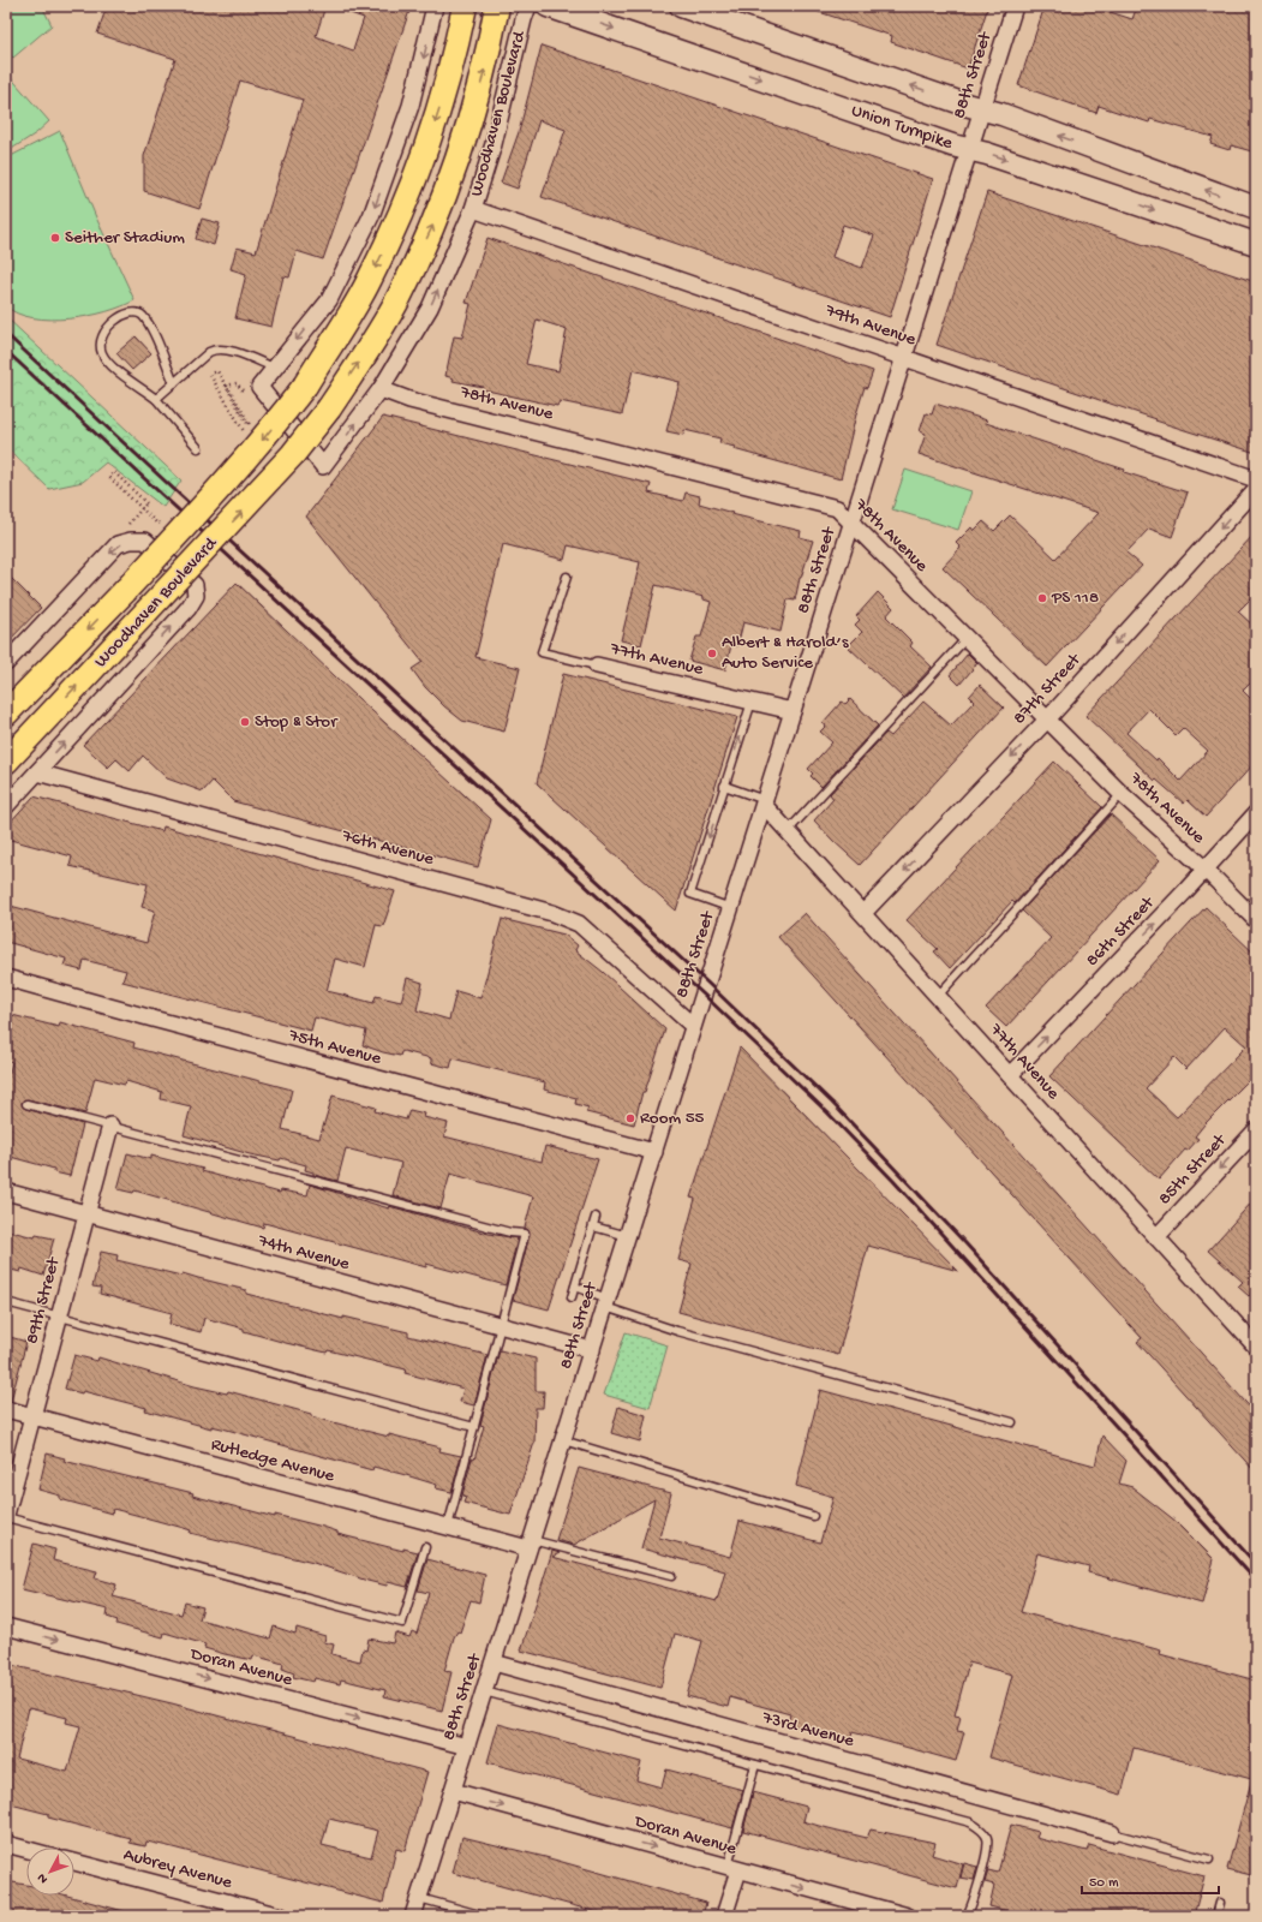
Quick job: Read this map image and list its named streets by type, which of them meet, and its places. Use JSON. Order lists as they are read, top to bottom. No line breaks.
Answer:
{"streets":{"main road":["Woodhaven Boulevard","Union Turnpike"],"street":["88th Street","79th Avenue","78th Avenue","77th Avenue","87th Street","76th Avenue","86th Street","75th Avenue","85th Street","74th Avenue","89th Street","Rutledge Avenue","Doran Avenue","73rd Avenue","Aubrey Avenue"]},"crossings":[["88th Street","Union Turnpike"],["88th Street","79th Avenue"],["88th Street","78th Avenue"],["88th Street","77th Avenue"],["88th Street","76th Avenue"],["88th Street","75th Avenue"],["88th Street","74th Avenue"],["88th Street","Rutledge Avenue"],["88th Street","Doran Avenue"],["88th Street","73rd Avenue"],["Woodhaven Boulevard","79th Avenue"],["Woodhaven Boulevard","78th Avenue"],["78th Avenue","87th Street"],["78th Avenue","86th Street"],["77th Avenue","87th Street"],["77th Avenue","86th Street"],["77th Avenue","85th Street"],["74th Avenue","89th Street"],["89th Street","Rutledge Avenue"]],"one_way":["87th Street","86th Street","85th Street","Doran Avenue"],"places":["Seither Stadium","PS 118","Albert & Harold’s Auto Service","Stop & Stor","Room 55"],"scale_bar":"50 m","north":"bottom left"}
